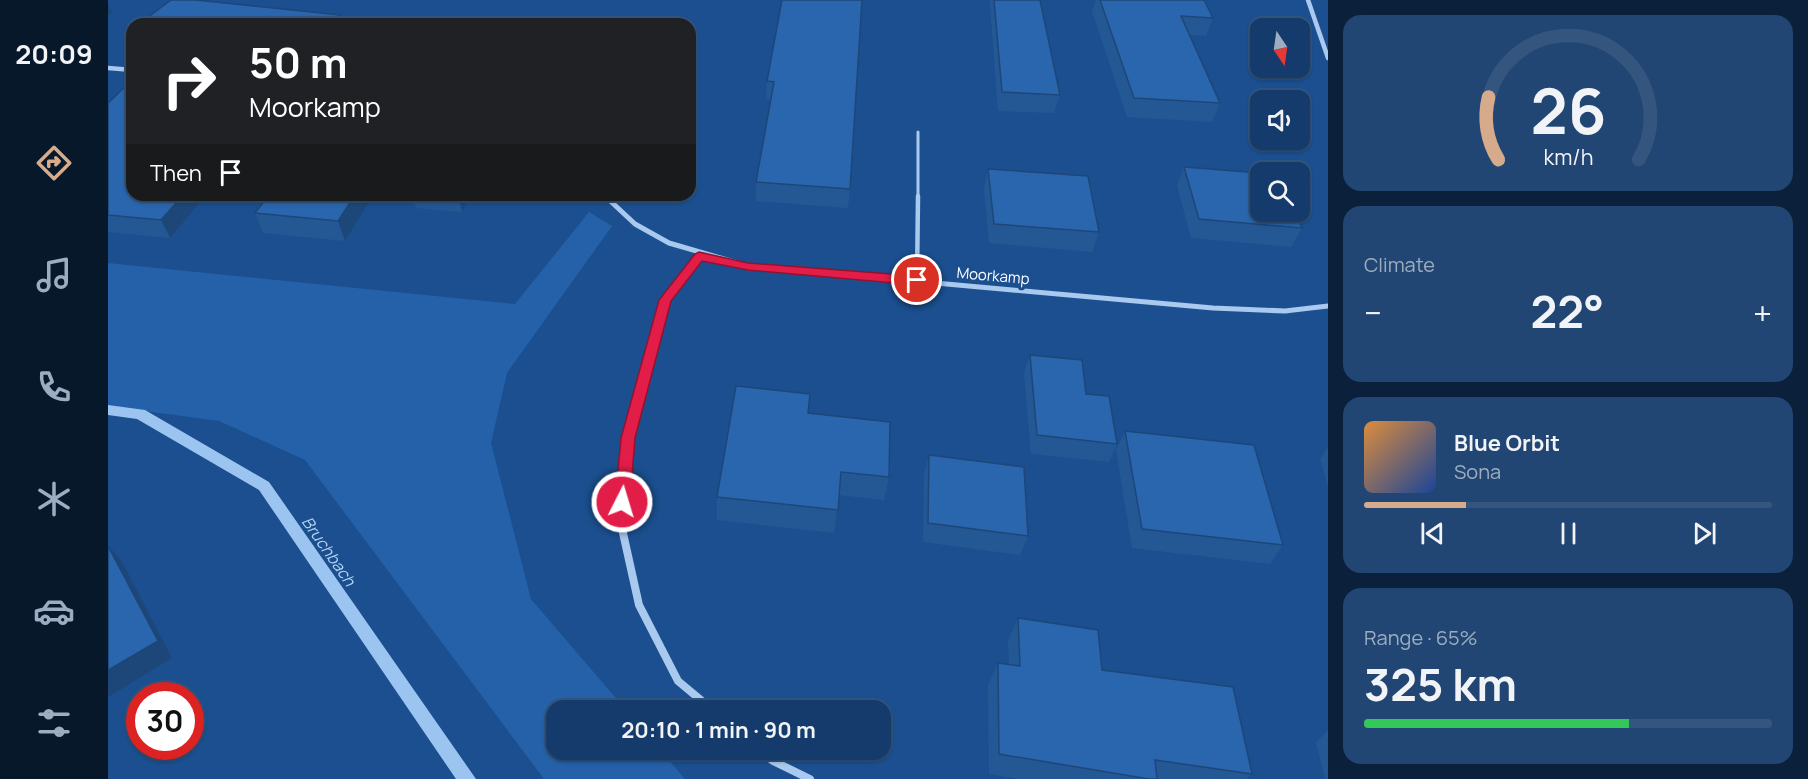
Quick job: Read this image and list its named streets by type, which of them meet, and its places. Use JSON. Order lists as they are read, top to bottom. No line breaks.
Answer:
{"streets":{"street":["Moorkamp"]},"water":["Bruchbach"],"north":"bottom","page":{"tabs":"20:09","turn":["50 m","Moorkamp"],"then":"Then","tile":["Climate",["Range · 65%","325 km"]],"heat":["−","22°","+"],"song":["Blue Orbit","Sona"],"limit":"30","trip":"20:10 · 1 min · 90 m","gauge":["26","km/h"]}}
